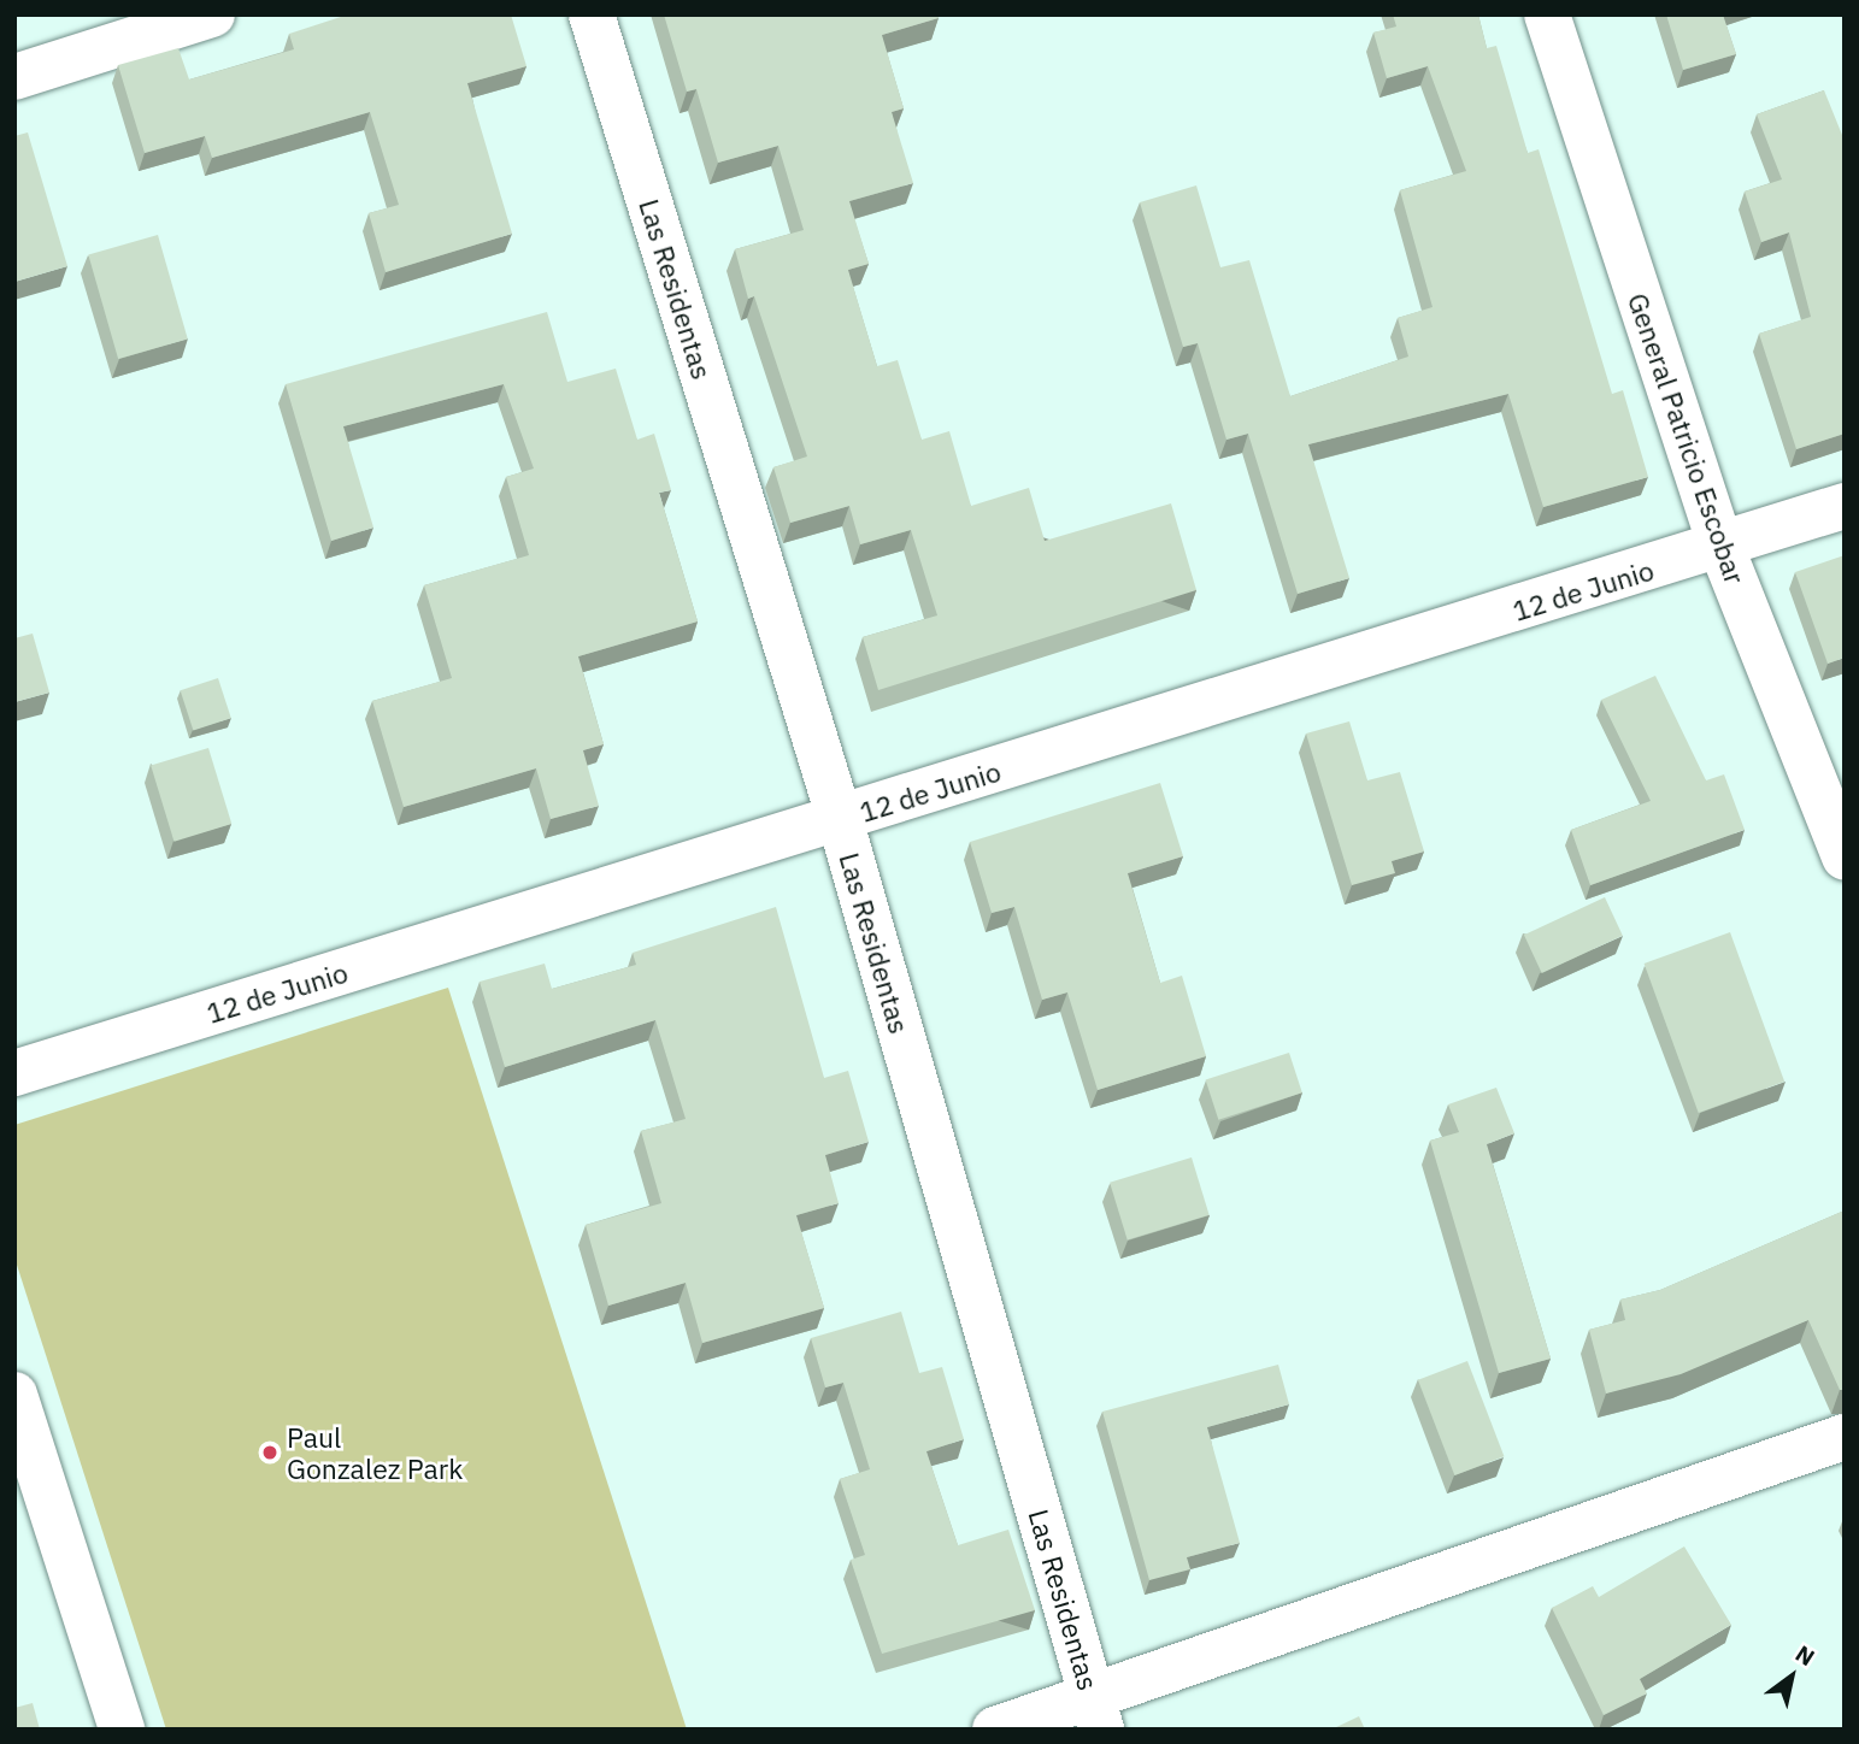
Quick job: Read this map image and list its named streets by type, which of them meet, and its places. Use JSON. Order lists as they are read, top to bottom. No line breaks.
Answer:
{"streets":{"street":["Las Residentas","General Patricio Escobar","12 de Junio"]},"crossings":[["Las Residentas","12 de Junio"],["General Patricio Escobar","12 de Junio"]],"places":["Paul Gonzalez Park"],"north":"top right"}
